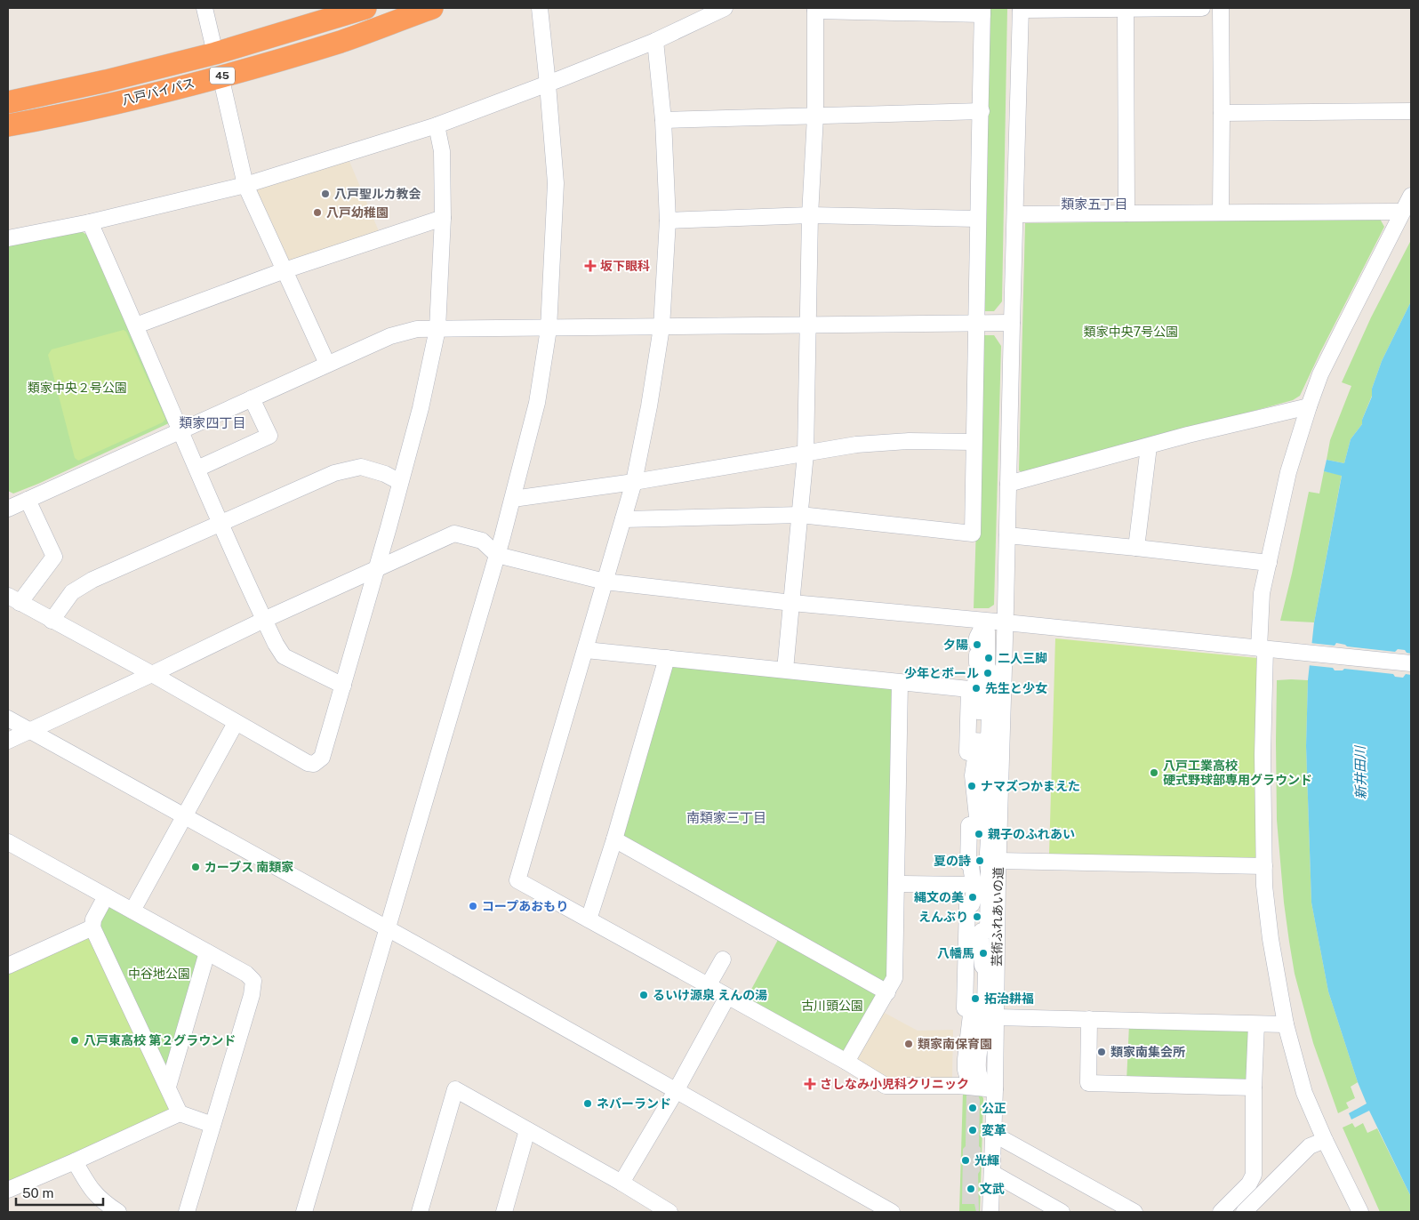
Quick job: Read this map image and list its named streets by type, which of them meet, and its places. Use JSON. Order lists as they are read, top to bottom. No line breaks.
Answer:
{"streets":{"highway":["45","八戸バイパス"],"street":["芸術ふれあいの道"]},"districts":["類家五丁目","類家四丁目","南類家三丁目"],"water":["新井田川"],"parks":["類家中央7号公園","類家中央２号公園","中谷地公園","古川頭公園"],"places":{"other":["八戸聖ルカ教会","八戸幼稚園","夕陽","二人三脚","少年とボール","先生と少女","八戸工業高校 硬式野球部専用グラウンド","ナマズつかまえた","親子のふれあい","夏の詩","カーブス 南類家","縄文の美","コープあおもり","えんぶり","八幡馬","るいけ源泉 えんの湯","拓治耕福","八戸東高校 第２グラウンド","類家南保育園","類家南集会所","ネバーランド","公正","変革","光輝","文武"],"health":["坂下眼科","さしなみ小児科クリニック"]},"scale_bar":"50 m"}
